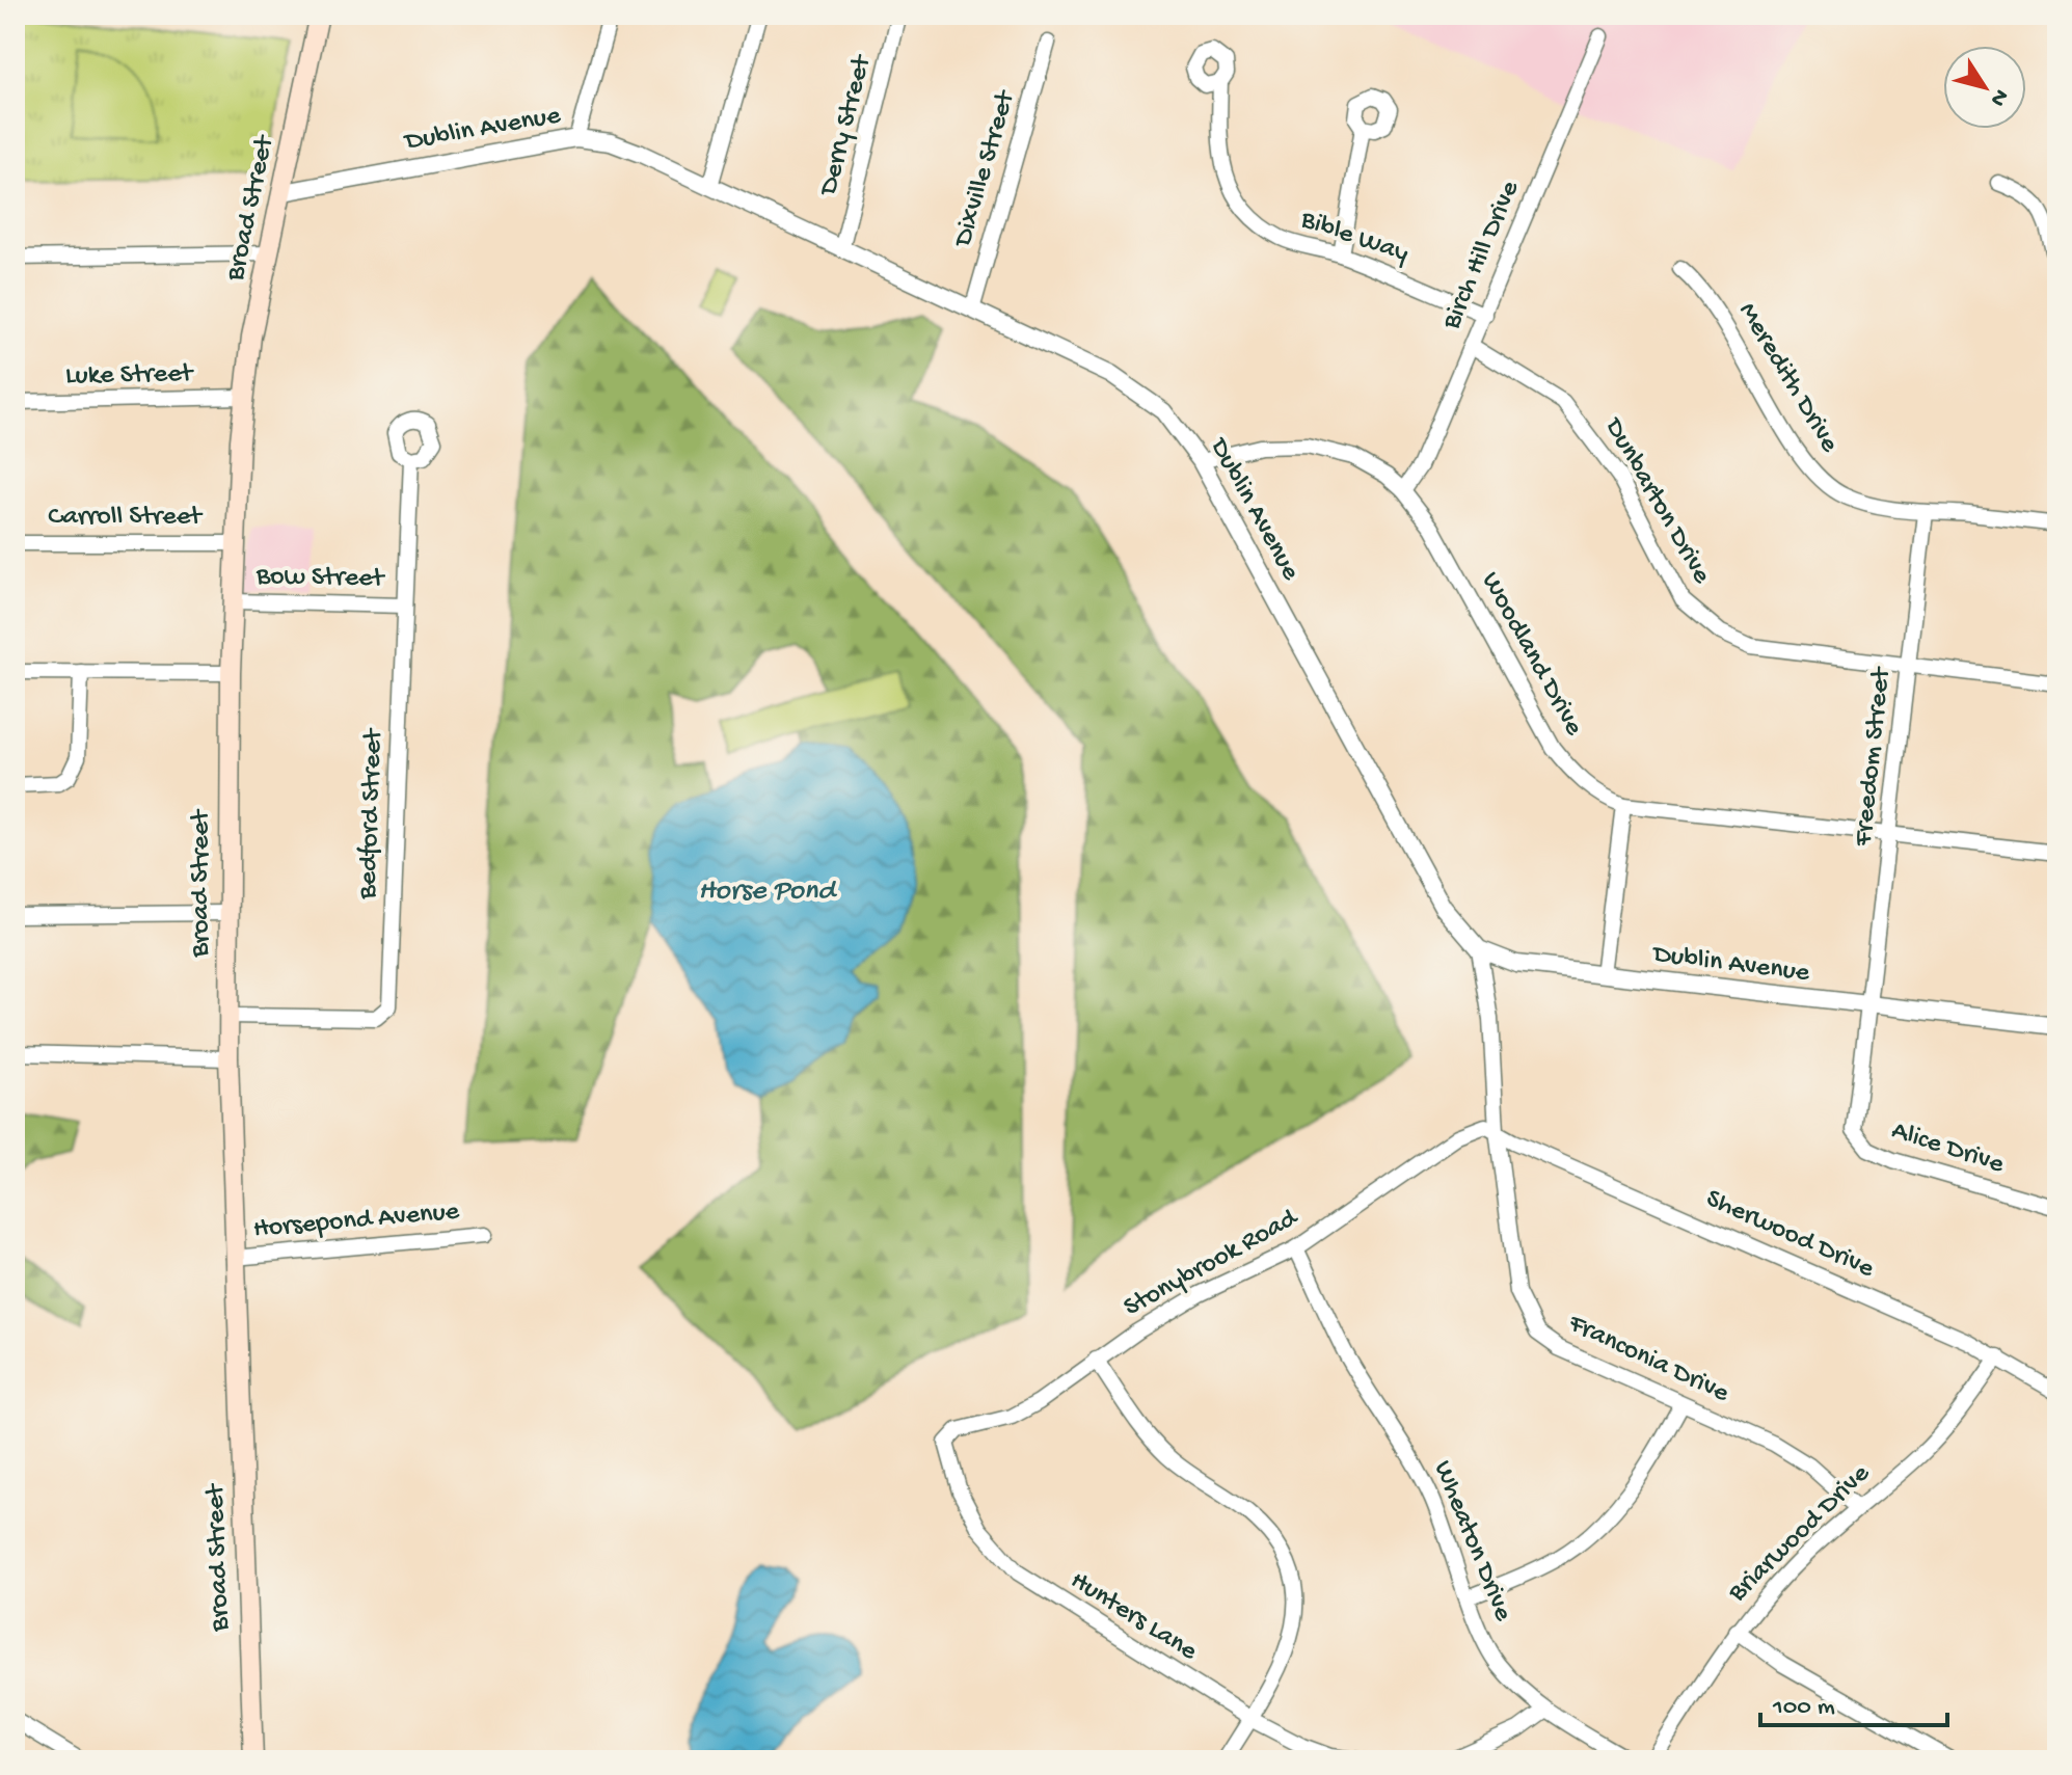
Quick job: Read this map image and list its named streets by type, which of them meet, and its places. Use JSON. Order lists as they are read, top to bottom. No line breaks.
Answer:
{"streets":{"main road":["Broad Street"],"street":["Derry Street","Dublin Avenue","Dixville Street","Bible Way","Birch Hill Drive","Luke Street","Meredith Drive","Dunbarton Drive","Carroll Street","Bow Street","Woodland Drive","Freedom Street","Bedford Street","Alice Drive","Horsepond Avenue","Sherwood Drive","Stonybrook Road","Franconia Drive","Briarwood Drive","Wheaton Drive","Hunters Lane"]},"crossings":[["Derry Street","Dublin Avenue"],["Dublin Avenue","Dixville Street"],["Dublin Avenue","Broad Street"],["Dublin Avenue","Woodland Drive"],["Dublin Avenue","Freedom Street"],["Dublin Avenue","Alice Drive"],["Dublin Avenue","Franconia Drive"],["Broad Street","Luke Street"],["Broad Street","Carroll Street"],["Broad Street","Bow Street"],["Broad Street","Bedford Street"],["Broad Street","Horsepond Avenue"],["Bible Way","Birch Hill Drive"],["Birch Hill Drive","Dunbarton Drive"],["Birch Hill Drive","Woodland Drive"],["Meredith Drive","Freedom Street"],["Dunbarton Drive","Freedom Street"],["Bow Street","Bedford Street"],["Woodland Drive","Freedom Street"],["Freedom Street","Alice Drive"],["Sherwood Drive","Stonybrook Road"],["Sherwood Drive","Franconia Drive"],["Sherwood Drive","Briarwood Drive"],["Stonybrook Road","Franconia Drive"],["Stonybrook Road","Wheaton Drive"],["Stonybrook Road","Hunters Lane"],["Franconia Drive","Briarwood Drive"]],"water":["Horse Pond"],"scale_bar":"100 m","north":"bottom right"}
